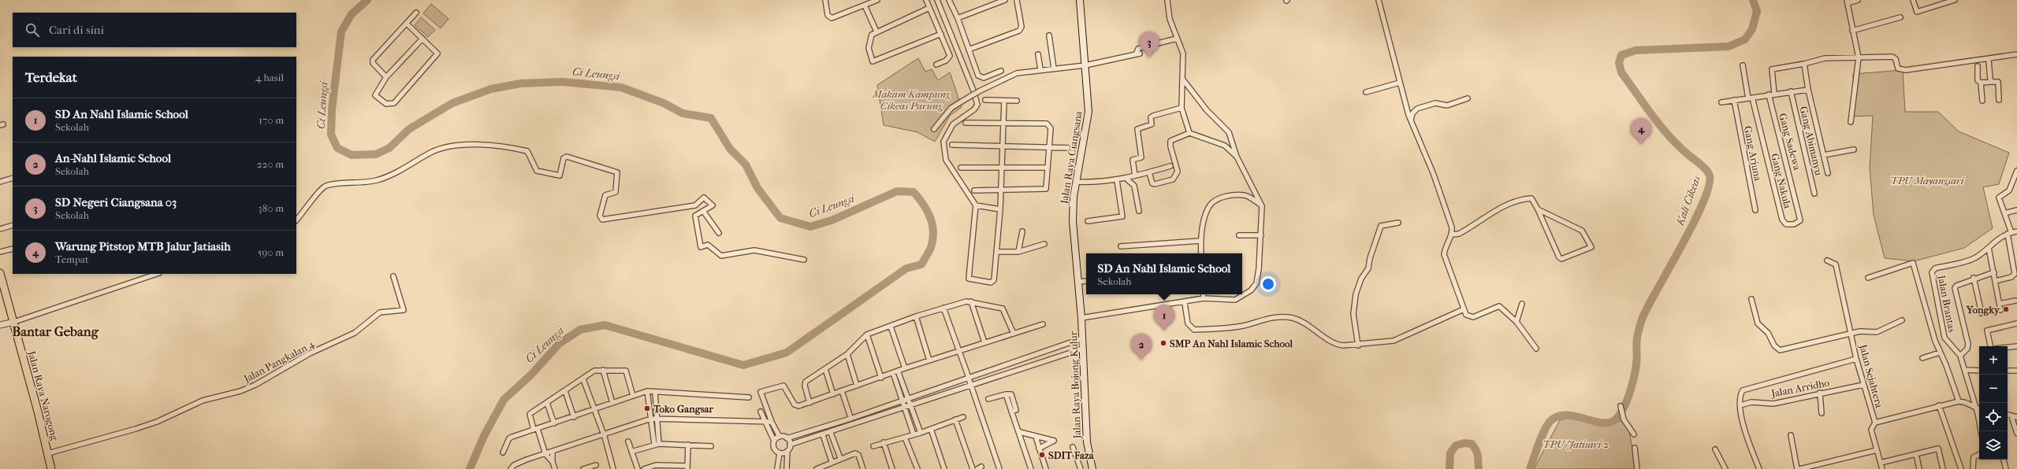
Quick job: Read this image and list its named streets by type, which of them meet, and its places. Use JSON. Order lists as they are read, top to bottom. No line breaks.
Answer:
{"streets":{"main road":["Jalan Raya Ciangsana","Jalan Raya Bojong Kulur","Jalan Raya Narogong"],"street":["Gang Abimanyu","Gang Sadewa","Gang Arjuna","Gang Nakula","Jalan Brantas","Jalan Pangkalan 4","Jalan Sejahtera","Jalan Arridho"]},"crossings":[["Gang Sadewa","Gang Nakula"],["Jalan Raya Ciangsana","Jalan Raya Bojong Kulur"],["Jalan Pangkalan 4","Jalan Raya Narogong"],["Jalan Sejahtera","Jalan Arridho"]],"districts":["Bantar Gebang"],"water":["Ci Leungsi","Kali Cikeas"],"parks":["Makam Kampung Cikeas Parung","TPU Mayangsari","TPU Jatisari 2"],"places":["Yongky","SMP An Nahl Islamic School","Toko Gangsar","SDIT Faza"],"page":{"search":"Cari di sini","pins":["3","4","1","2"],"heading":["Terdekat","4 hasil"],"list":[{"mark":"1","name":"SD An Nahl Islamic School","note":"Sekolah","value":"170 m"},{"mark":"2","name":"An-Nahl Islamic School","note":"Sekolah","value":"220 m"},{"mark":"3","name":"SD Negeri Ciangsana 03","note":"Sekolah","value":"380 m"},{"mark":"4","name":"Warung Pitstop MTB Jalur Jatiasih","note":"Tempat","value":"590 m"}],"popup":["SD An Nahl Islamic School","Sekolah"],"map_buttons":["+","−"]}}
